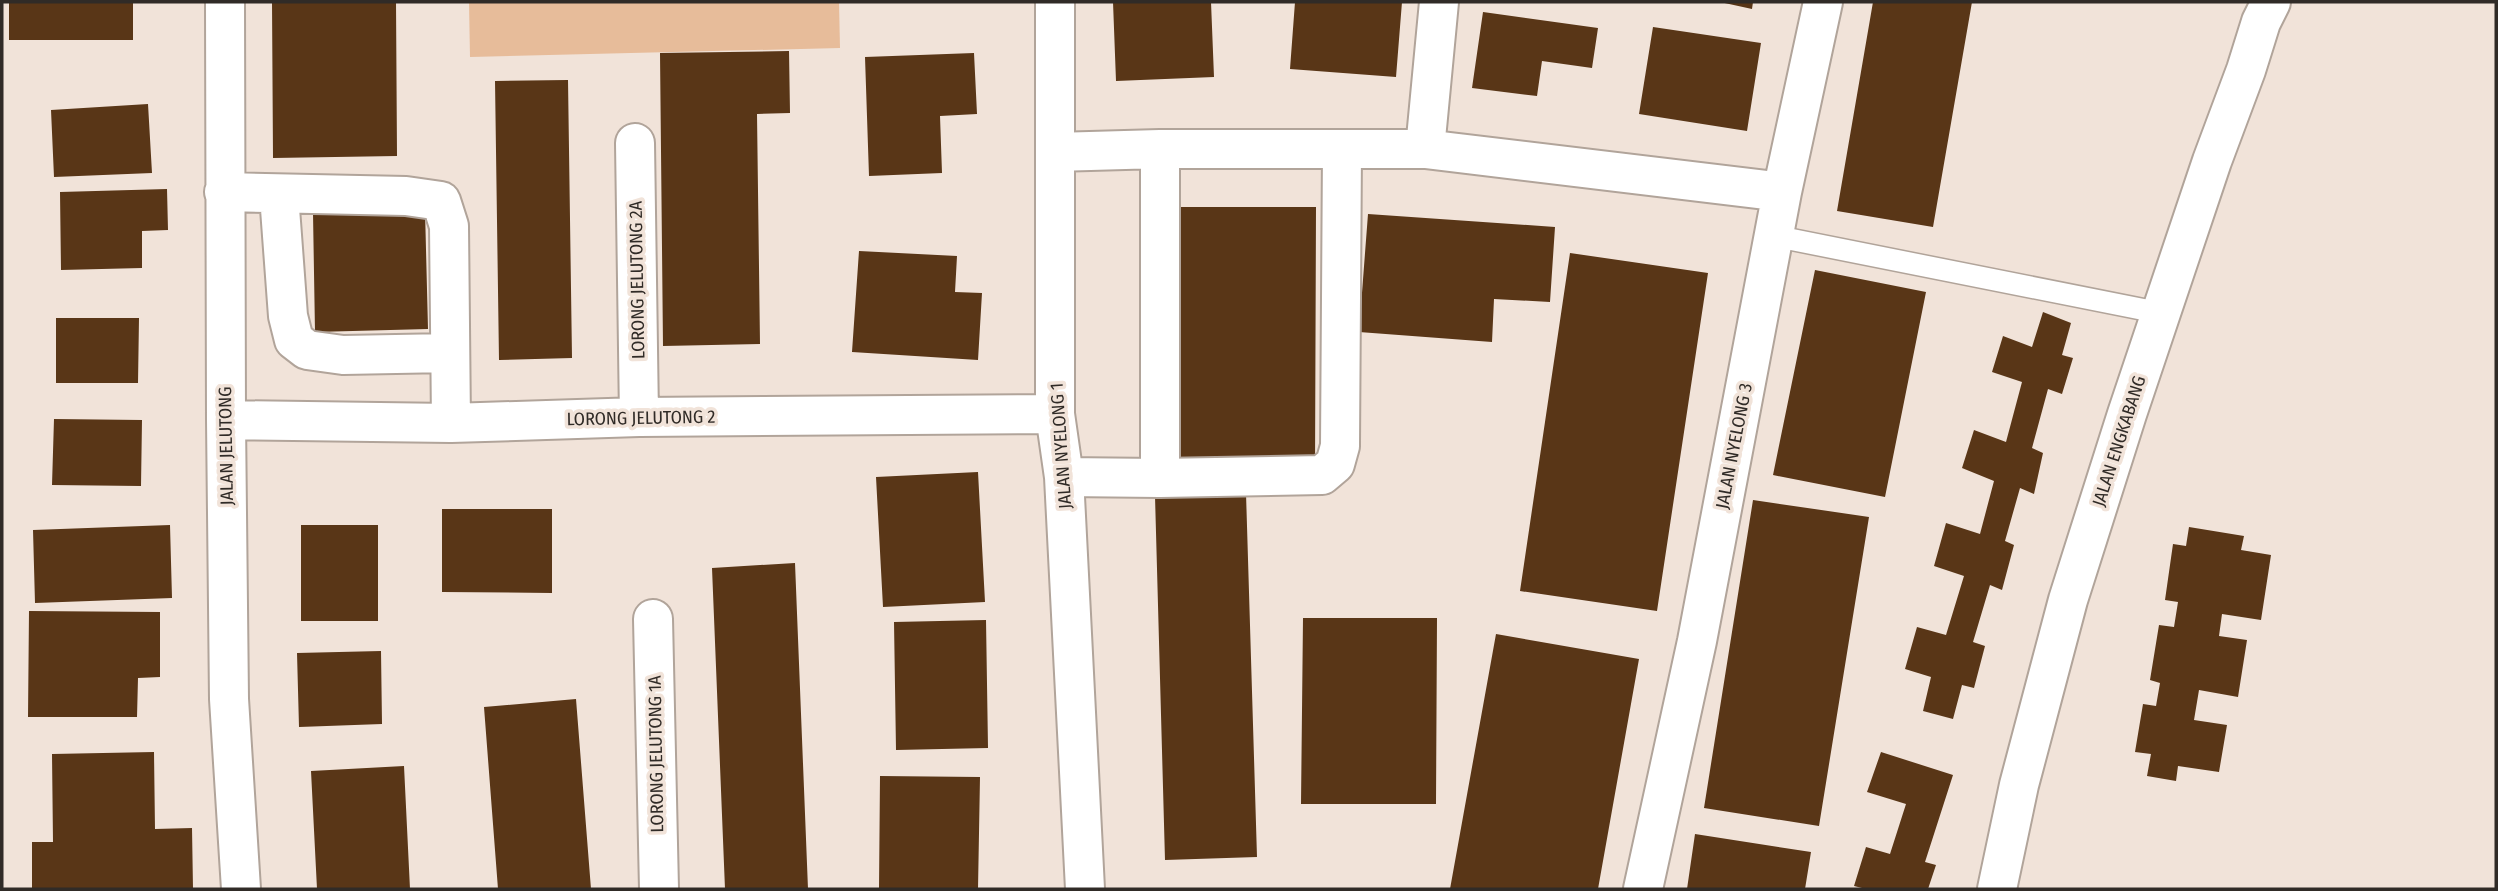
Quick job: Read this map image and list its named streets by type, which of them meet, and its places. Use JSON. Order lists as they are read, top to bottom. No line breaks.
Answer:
{"streets":{"street":["LORONG JELUTONG 2A","LORONG JELUTONG 2","JALAN ENGKABANG","JALAN JELUTONG","JALAN NYELONG 1","JALAN NYELONG 3","LORONG JELUTONG 1A"]},"crossings":[["LORONG JELUTONG 2A","LORONG JELUTONG 2"],["LORONG JELUTONG 2","JALAN JELUTONG"],["LORONG JELUTONG 2","JALAN NYELONG 1"]]}
